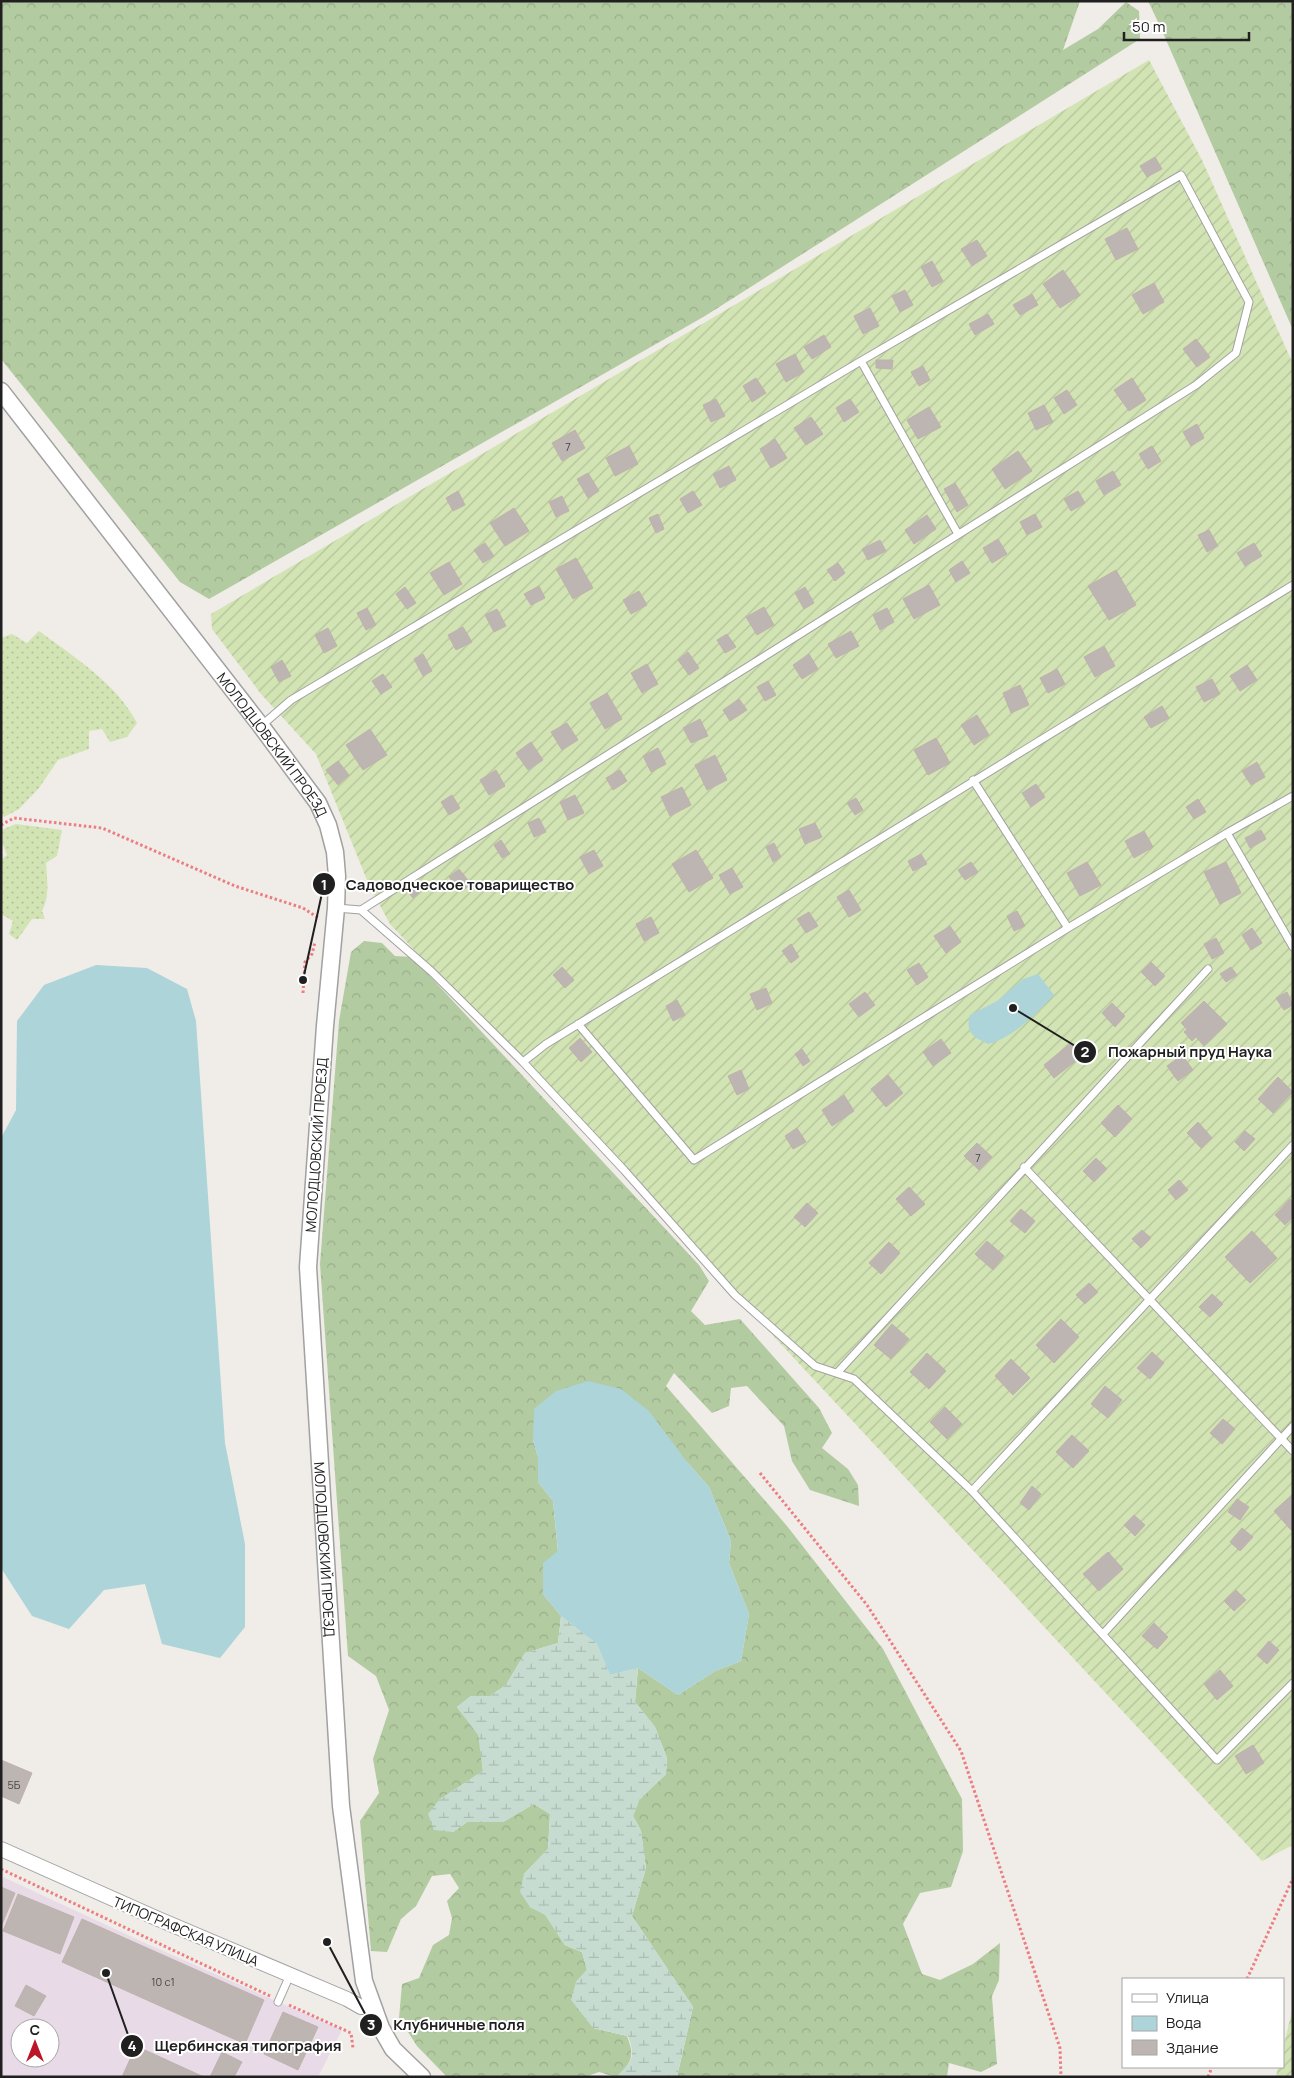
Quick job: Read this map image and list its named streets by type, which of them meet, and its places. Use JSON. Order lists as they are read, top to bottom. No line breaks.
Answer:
{"streets":{"street":["МОЛОДЦОВСКИЙ ПРОЕЗД","ТИПОГРАФСКАЯ УЛИЦА"]},"crossings":[["МОЛОДЦОВСКИЙ ПРОЕЗД","ТИПОГРАФСКАЯ УЛИЦА"]],"places":["Садоводческое товарищество","Пожарный пруд Наука","Клубничные поля","Щербинская типография"],"house_numbers":["7","7","5Б","10 с1"],"legend":["Улица","Вода","Здание"],"scale_bar":"50 m","north":"top"}
